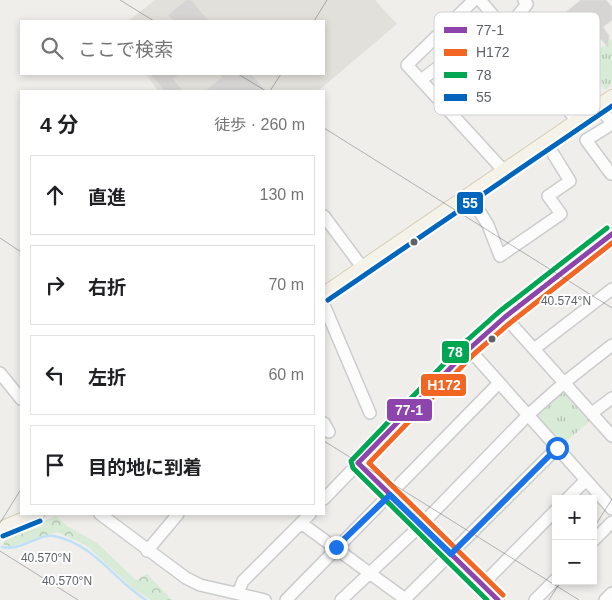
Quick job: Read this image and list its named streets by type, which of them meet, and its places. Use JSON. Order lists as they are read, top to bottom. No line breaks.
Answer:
{"lines":["transit line 55","transit line 78","transit line 77-1","transit line H172"],"legend":["77-1","H172","78","55"],"page":{"search":"ここで検索","heading":["4 分","徒歩 · 260 m"],"list":[["直進","130 m"],["右折","70 m"],["左折","60 m"],"目的地に到着"],"map_buttons":["+","−"]},"coordinates":["40.574°N","40.570°N"]}
